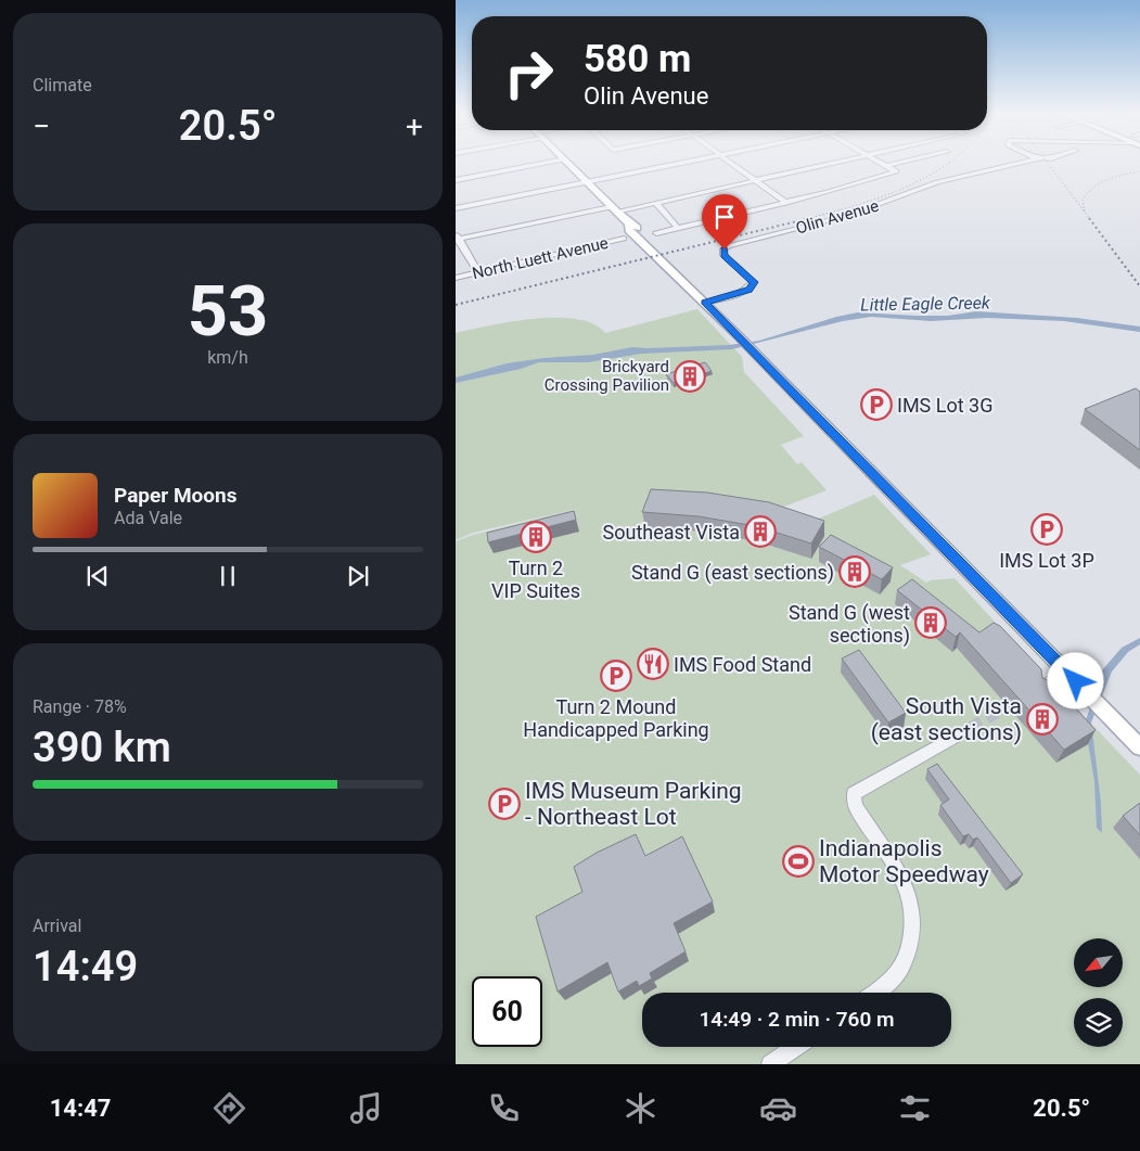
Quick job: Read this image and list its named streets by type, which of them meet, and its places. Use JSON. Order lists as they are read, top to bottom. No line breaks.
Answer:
{"streets":{"street":["Olin Avenue","North Luett Avenue"]},"water":["Little Eagle Creek"],"places":{"building":["Brickyard Crossing Pavilion","Southeast Vista","Turn 2 VIP Suites","Stand G (east sections)","Stand G (west sections)","South Vista (east sections)"],"parking":["IMS Lot 3G","IMS Lot 3P","Turn 2 Mound Handicapped Parking","IMS Museum Parking - Northeast Lot"],"restaurant":["IMS Food Stand"],"sports":["Indianapolis Motor Speedway"]},"north":"bottom left","page":{"tile":["Climate",["53","km/h"],["Range · 78%","390 km"],["Arrival","14:49"]],"turn":["580 m","Olin Avenue"],"heat":["−","20.5°","+"],"song":["Paper Moons","Ada Vale"],"limit":"60","trip":"14:49 · 2 min · 760 m","tabs":["14:47","20.5°"]}}
